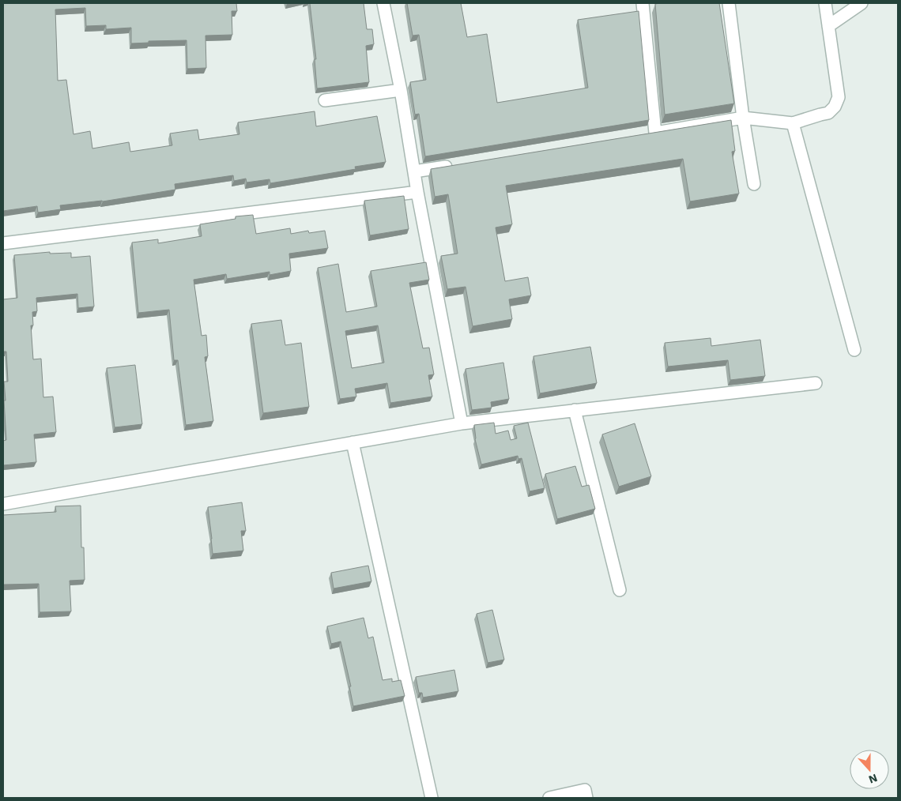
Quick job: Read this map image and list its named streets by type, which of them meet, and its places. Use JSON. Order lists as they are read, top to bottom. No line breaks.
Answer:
{"north":"bottom"}
